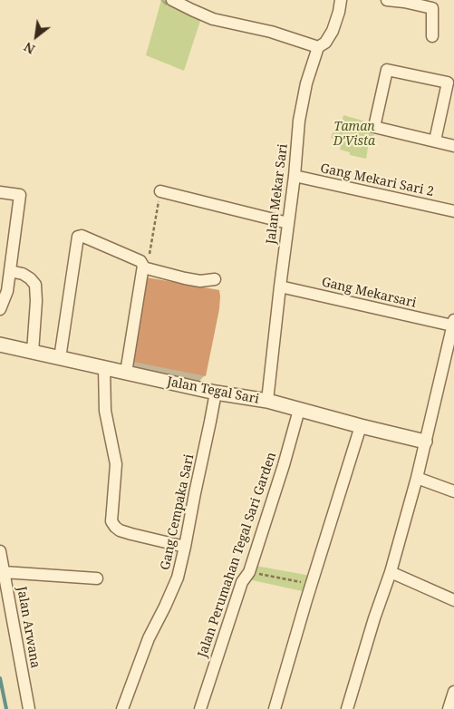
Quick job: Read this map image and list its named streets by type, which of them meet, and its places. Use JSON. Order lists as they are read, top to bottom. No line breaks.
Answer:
{"streets":{"street":["Gang Mekari Sari 2","Jalan Mekar Sari","Gang Mekarsari","Jalan Tegal Sari","Gang Cempaka Sari","Jalan Perumahan Tegal Sari Garden","Jalan Arwana"]},"crossings":[["Gang Mekari Sari 2","Jalan Mekar Sari"],["Jalan Mekar Sari","Gang Mekarsari"],["Jalan Mekar Sari","Jalan Tegal Sari"],["Jalan Tegal Sari","Gang Cempaka Sari"],["Jalan Tegal Sari","Jalan Perumahan Tegal Sari Garden"]],"parks":["Taman D'Vista"],"north":"bottom left"}
